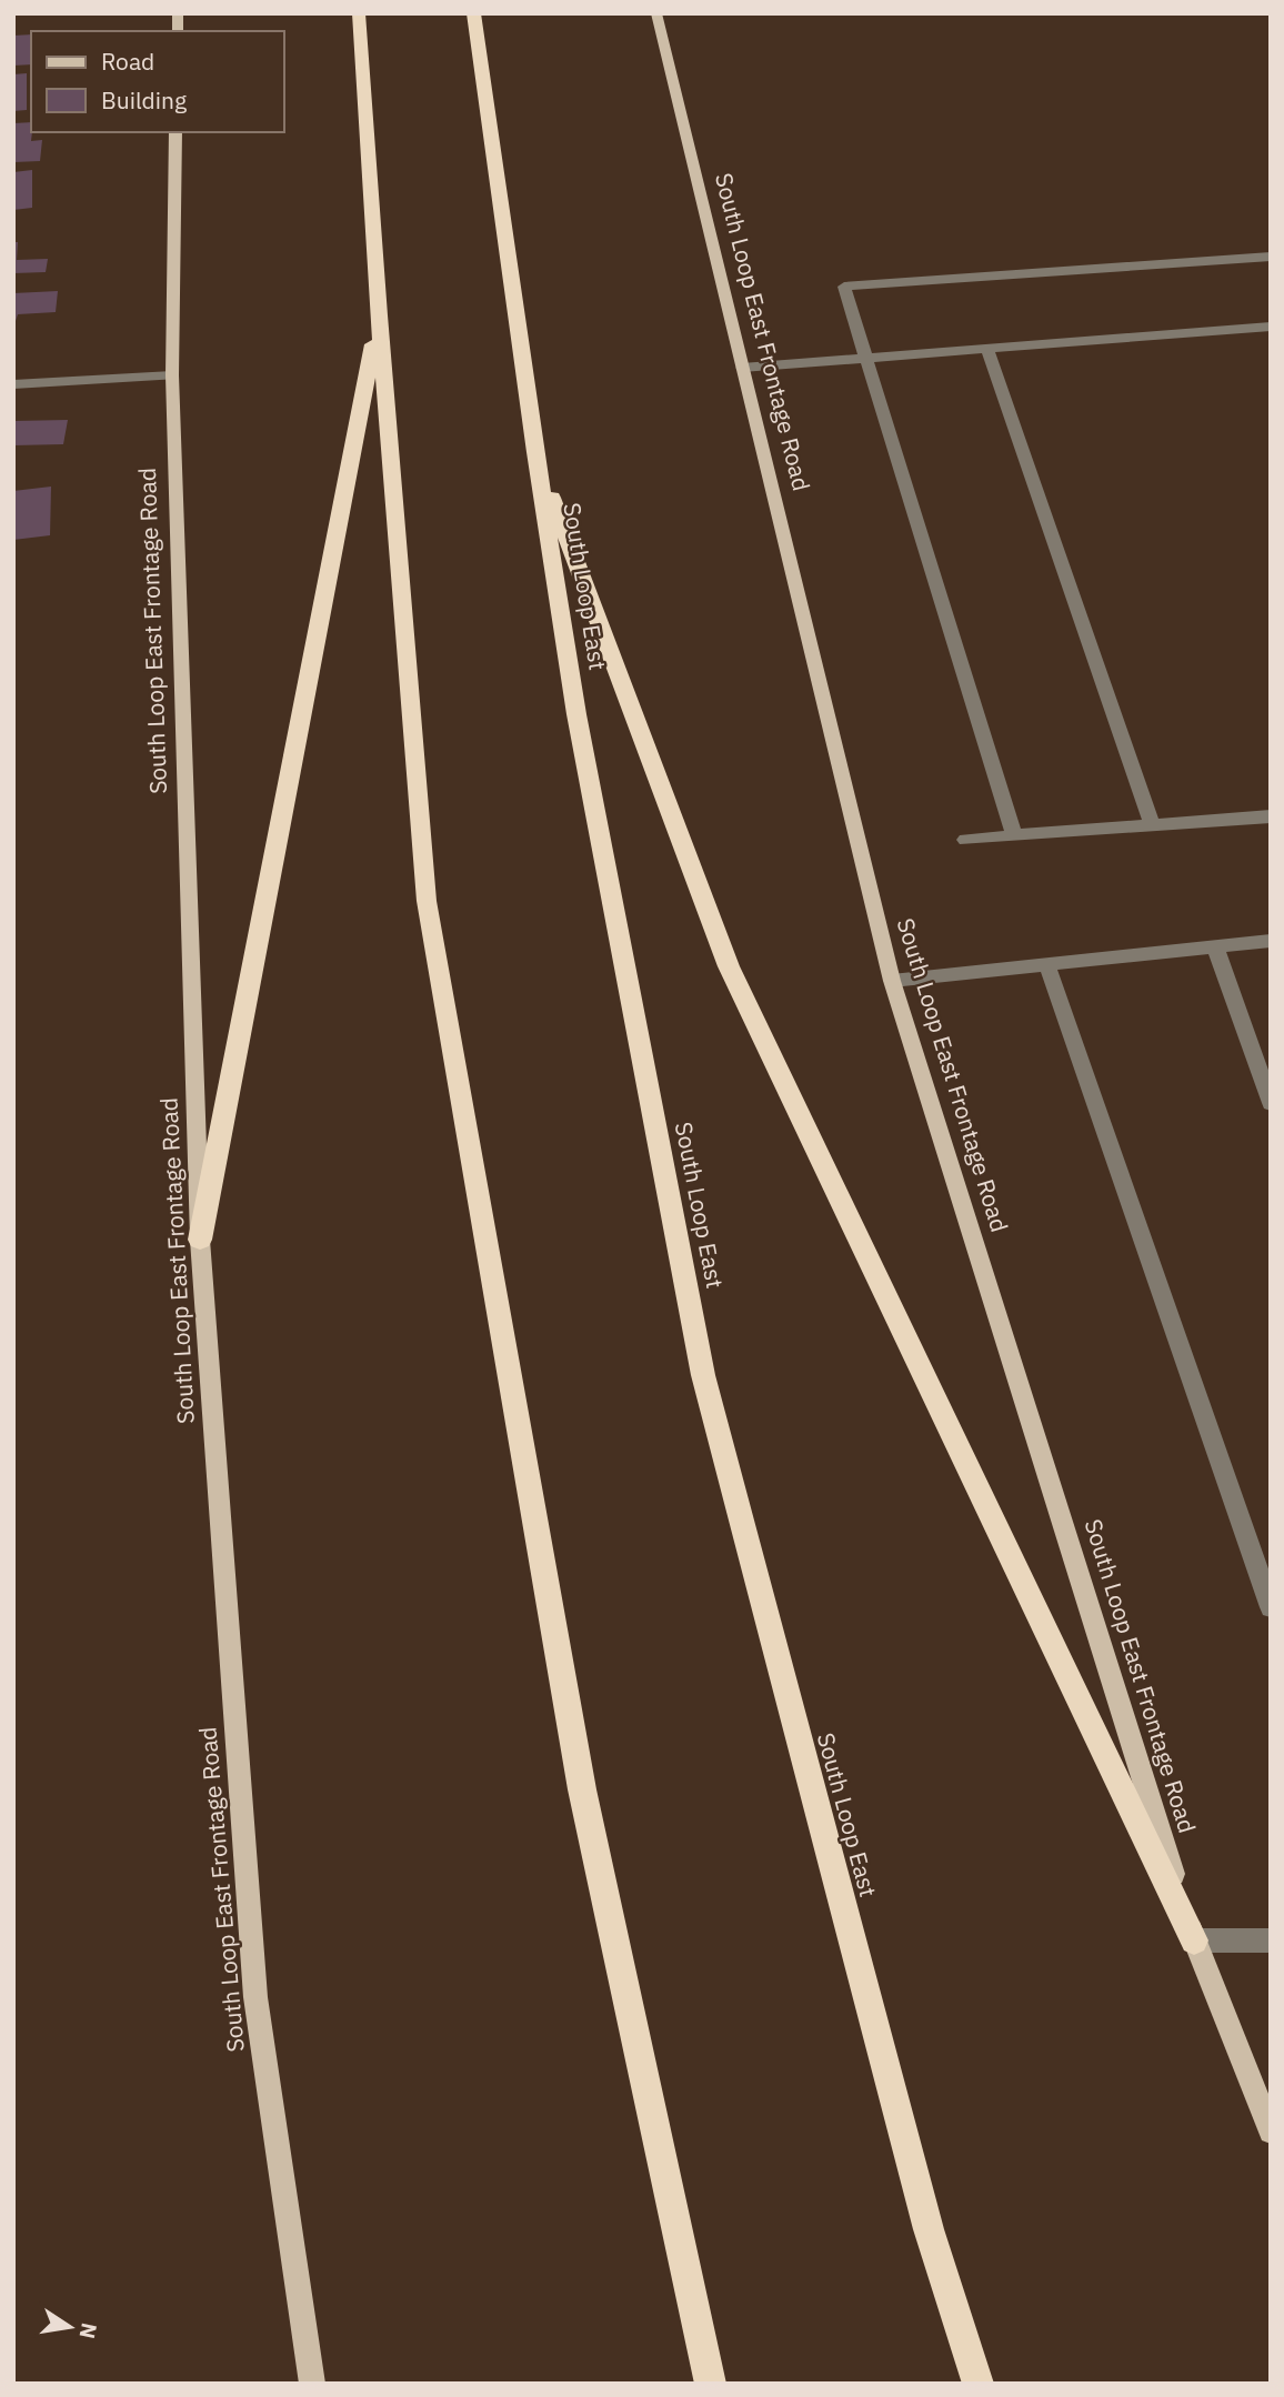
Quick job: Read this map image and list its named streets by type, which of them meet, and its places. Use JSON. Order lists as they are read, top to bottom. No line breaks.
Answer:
{"streets":{"highway":["South Loop East"],"main road":["South Loop East Frontage Road"]},"legend":["Road","Building"],"north":"right"}
